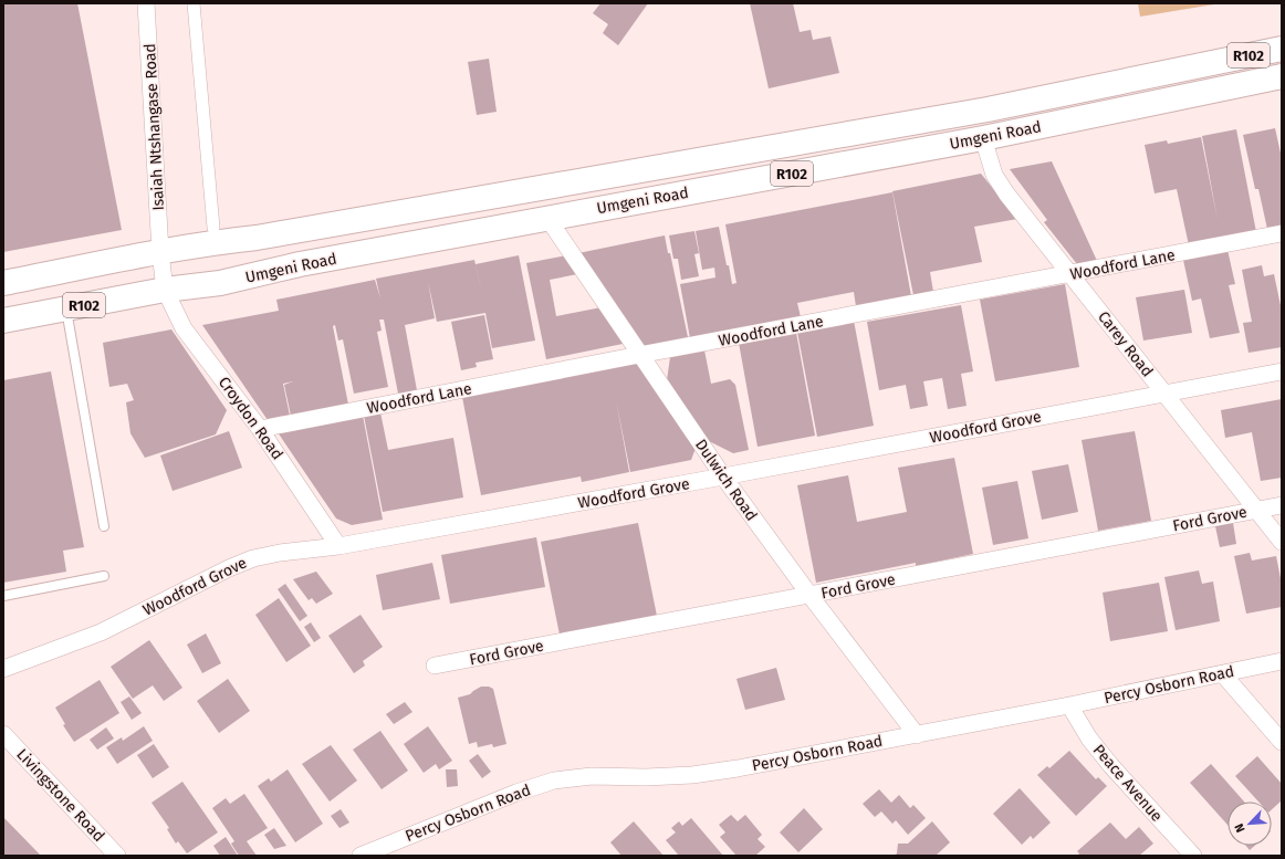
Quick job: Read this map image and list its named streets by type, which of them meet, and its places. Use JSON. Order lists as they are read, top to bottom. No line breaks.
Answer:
{"streets":{"main road":["R102","Umgeni Road"],"street":["Isaiah Ntshangase Road","Woodford Lane","Carey Road","Croydon Road","Woodford Grove","Dulwich Road","Ford Grove","Percy Osborn Road","Peace Avenue","Livingstone Road"]},"crossings":[["Isaiah Ntshangase Road","Umgeni Road"],["Isaiah Ntshangase Road","Croydon Road"],["Umgeni Road","Carey Road"],["Umgeni Road","Croydon Road"],["Umgeni Road","Dulwich Road"],["Woodford Lane","Carey Road"],["Woodford Lane","Croydon Road"],["Woodford Lane","Dulwich Road"],["Carey Road","Woodford Grove"],["Carey Road","Ford Grove"],["Croydon Road","Woodford Grove"],["Woodford Grove","Dulwich Road"],["Dulwich Road","Ford Grove"],["Dulwich Road","Percy Osborn Road"],["Percy Osborn Road","Peace Avenue"]],"north":"bottom left"}
